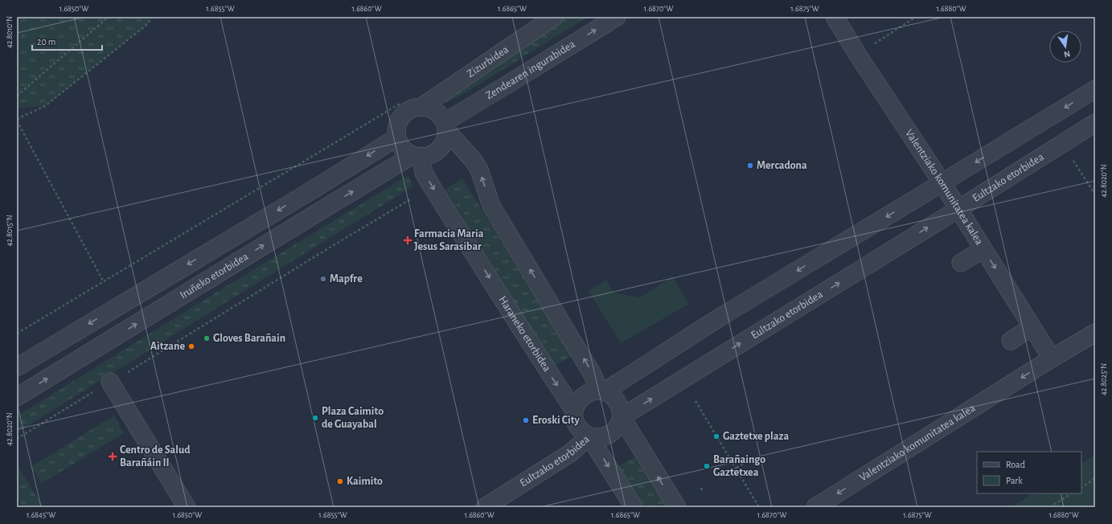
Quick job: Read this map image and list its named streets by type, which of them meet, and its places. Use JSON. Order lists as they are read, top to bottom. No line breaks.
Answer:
{"streets":{"street":["Zizurbidea","Zendearen ingurabidea","Eultzako etorbidea","Valentziako komunitatea kalea","Iruñeko etorbidea","Haraneko etorbidea"]},"crossings":[["Zizurbidea","Zendearen ingurabidea"],["Zizurbidea","Iruñeko etorbidea"],["Zizurbidea","Haraneko etorbidea"],["Zendearen ingurabidea","Iruñeko etorbidea"],["Zendearen ingurabidea","Haraneko etorbidea"],["Eultzako etorbidea","Valentziako komunitatea kalea"],["Eultzako etorbidea","Haraneko etorbidea"],["Iruñeko etorbidea","Haraneko etorbidea"]],"one_way":["Zendearen ingurabidea"],"places":{"other":["Mercadona","Mapfre","Gloves Barañain","Aitzane","Plaza Caimito de Guayabal","Eroski City","Gaztetxe plaza","Barañaingo Gaztetxea","Kaimito"],"health":["Farmacia Maria Jesus Sarasibar","Centro de Salud Barañáin II"]},"legend":["Road","Park"],"scale_bar":"20 m","north":"bottom","coordinates":["1.6850°W","1.6855°W","1.6860°W","1.6865°W","1.6870°W","1.6875°W","1.6880°W","42.8010°N","42.8020°N","42.8015°N","42.8025°N","1.6845°W"]}
